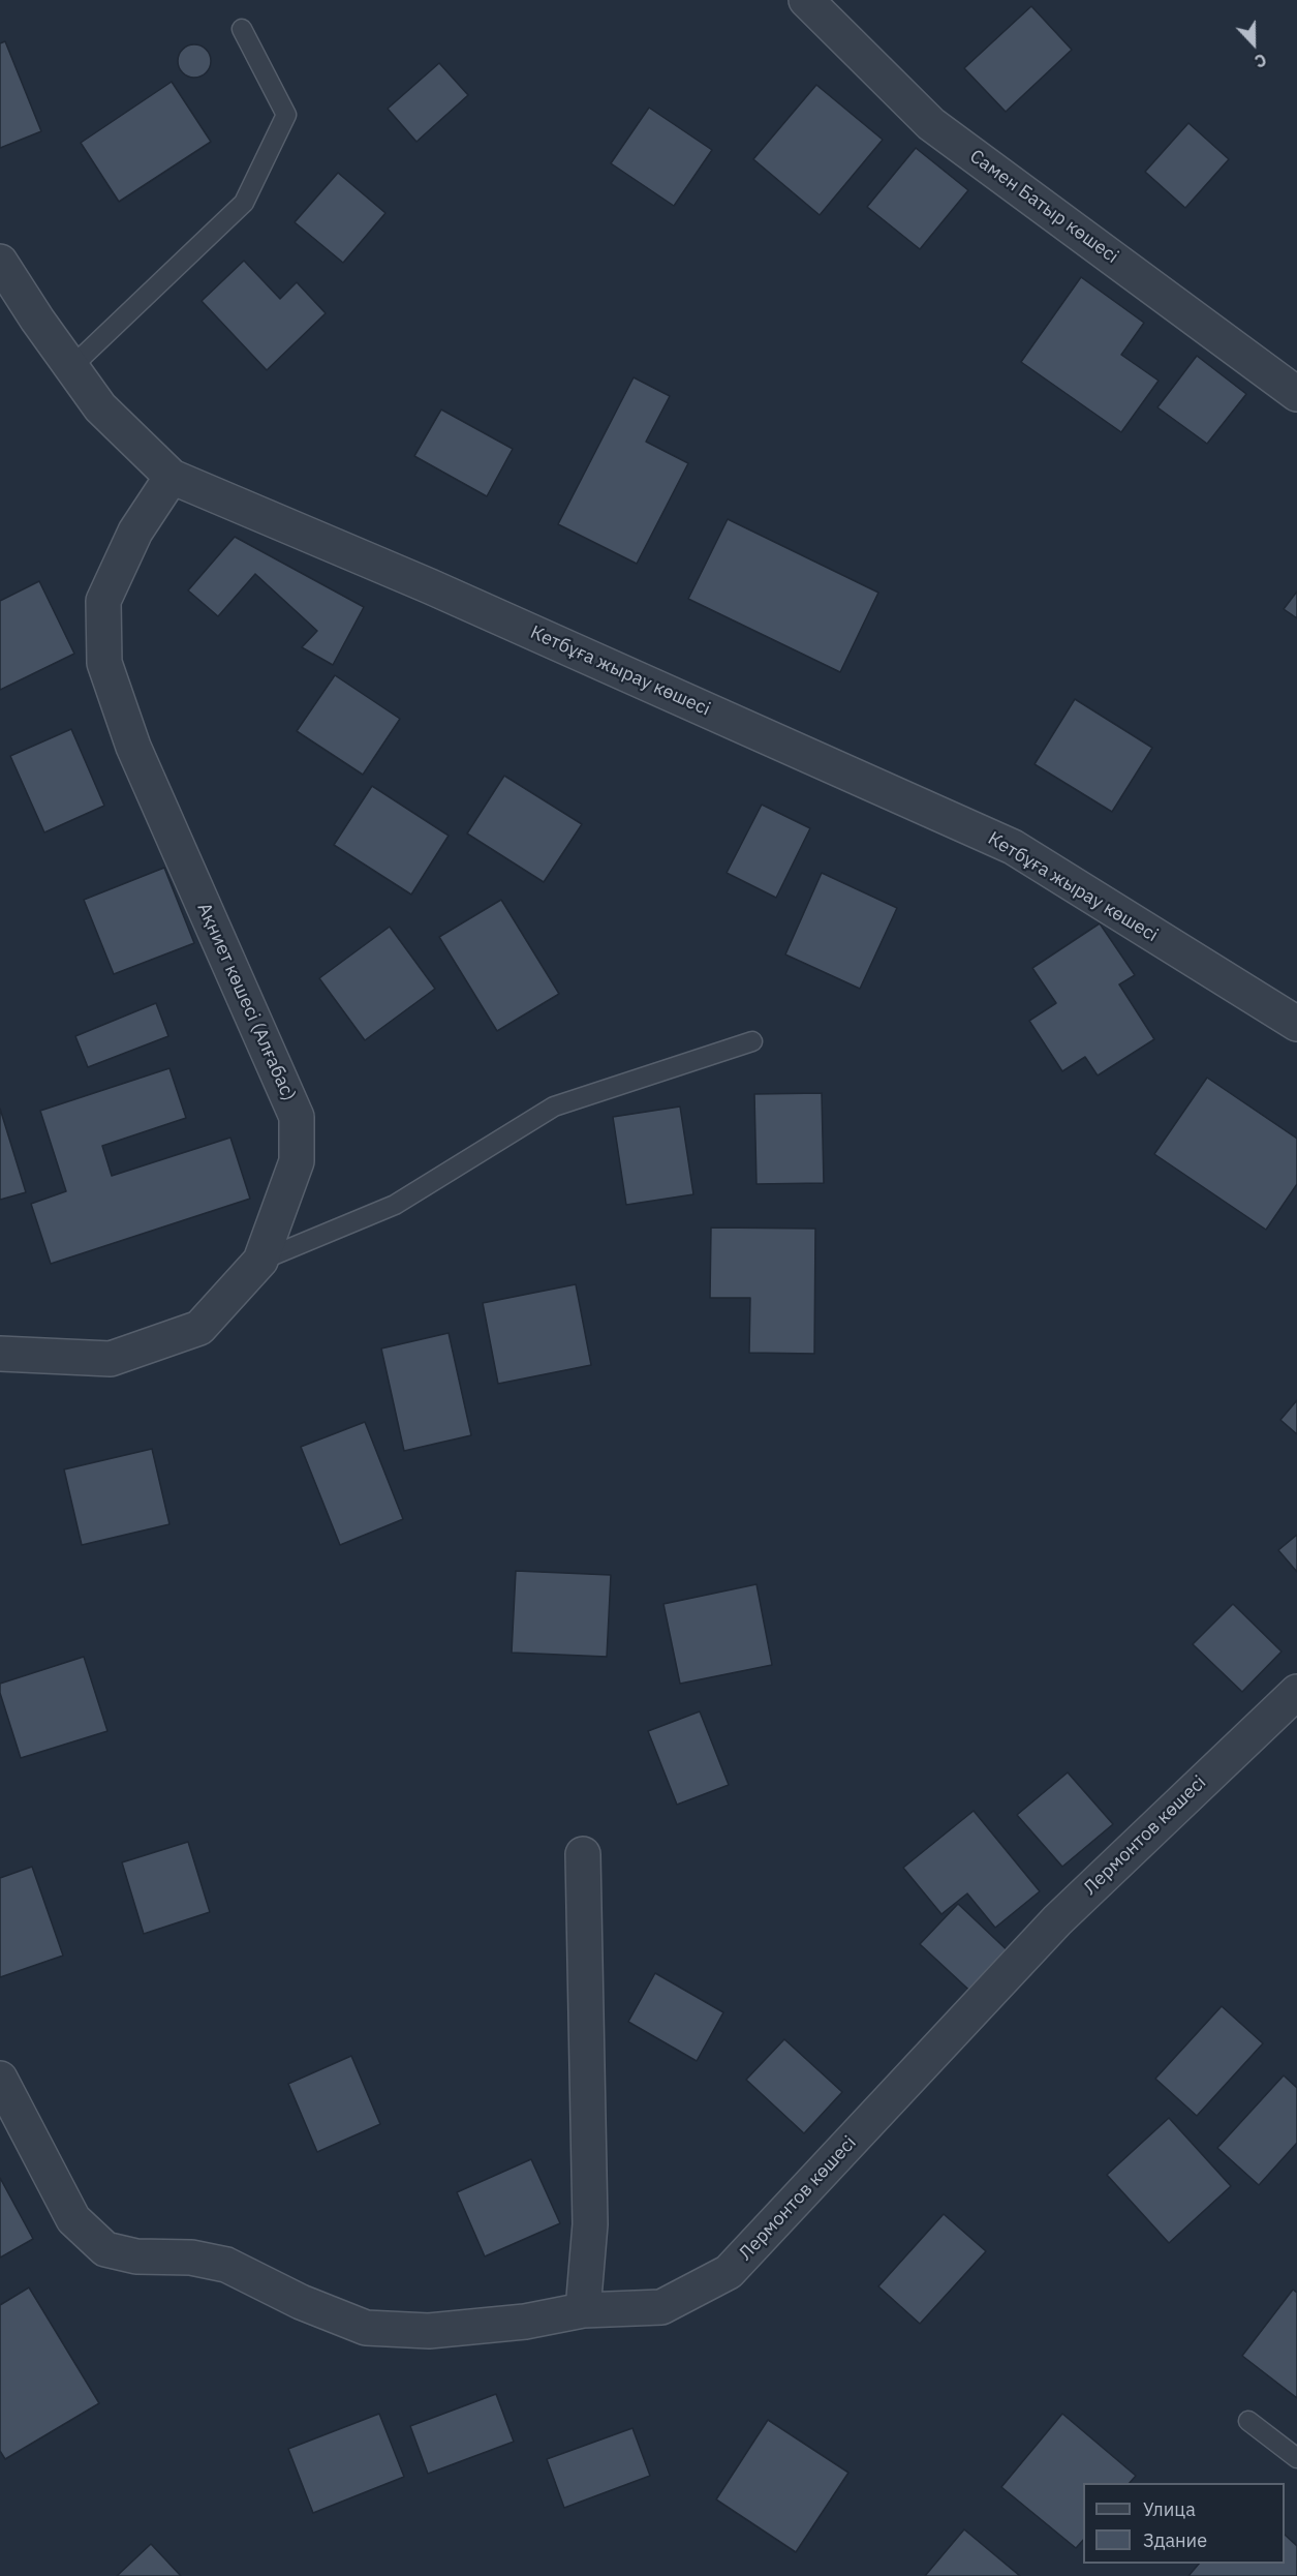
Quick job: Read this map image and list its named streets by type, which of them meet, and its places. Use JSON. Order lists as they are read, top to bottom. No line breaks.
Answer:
{"streets":{"street":["Самен Батыр көшесі","Кетбұға жырау көшесі","Ақниет көшесі (Алғабас)","Лермонтов көшесі"]},"crossings":[["Кетбұға жырау көшесі","Ақниет көшесі (Алғабас)"]],"legend":["Улица","Здание"],"north":"bottom"}
